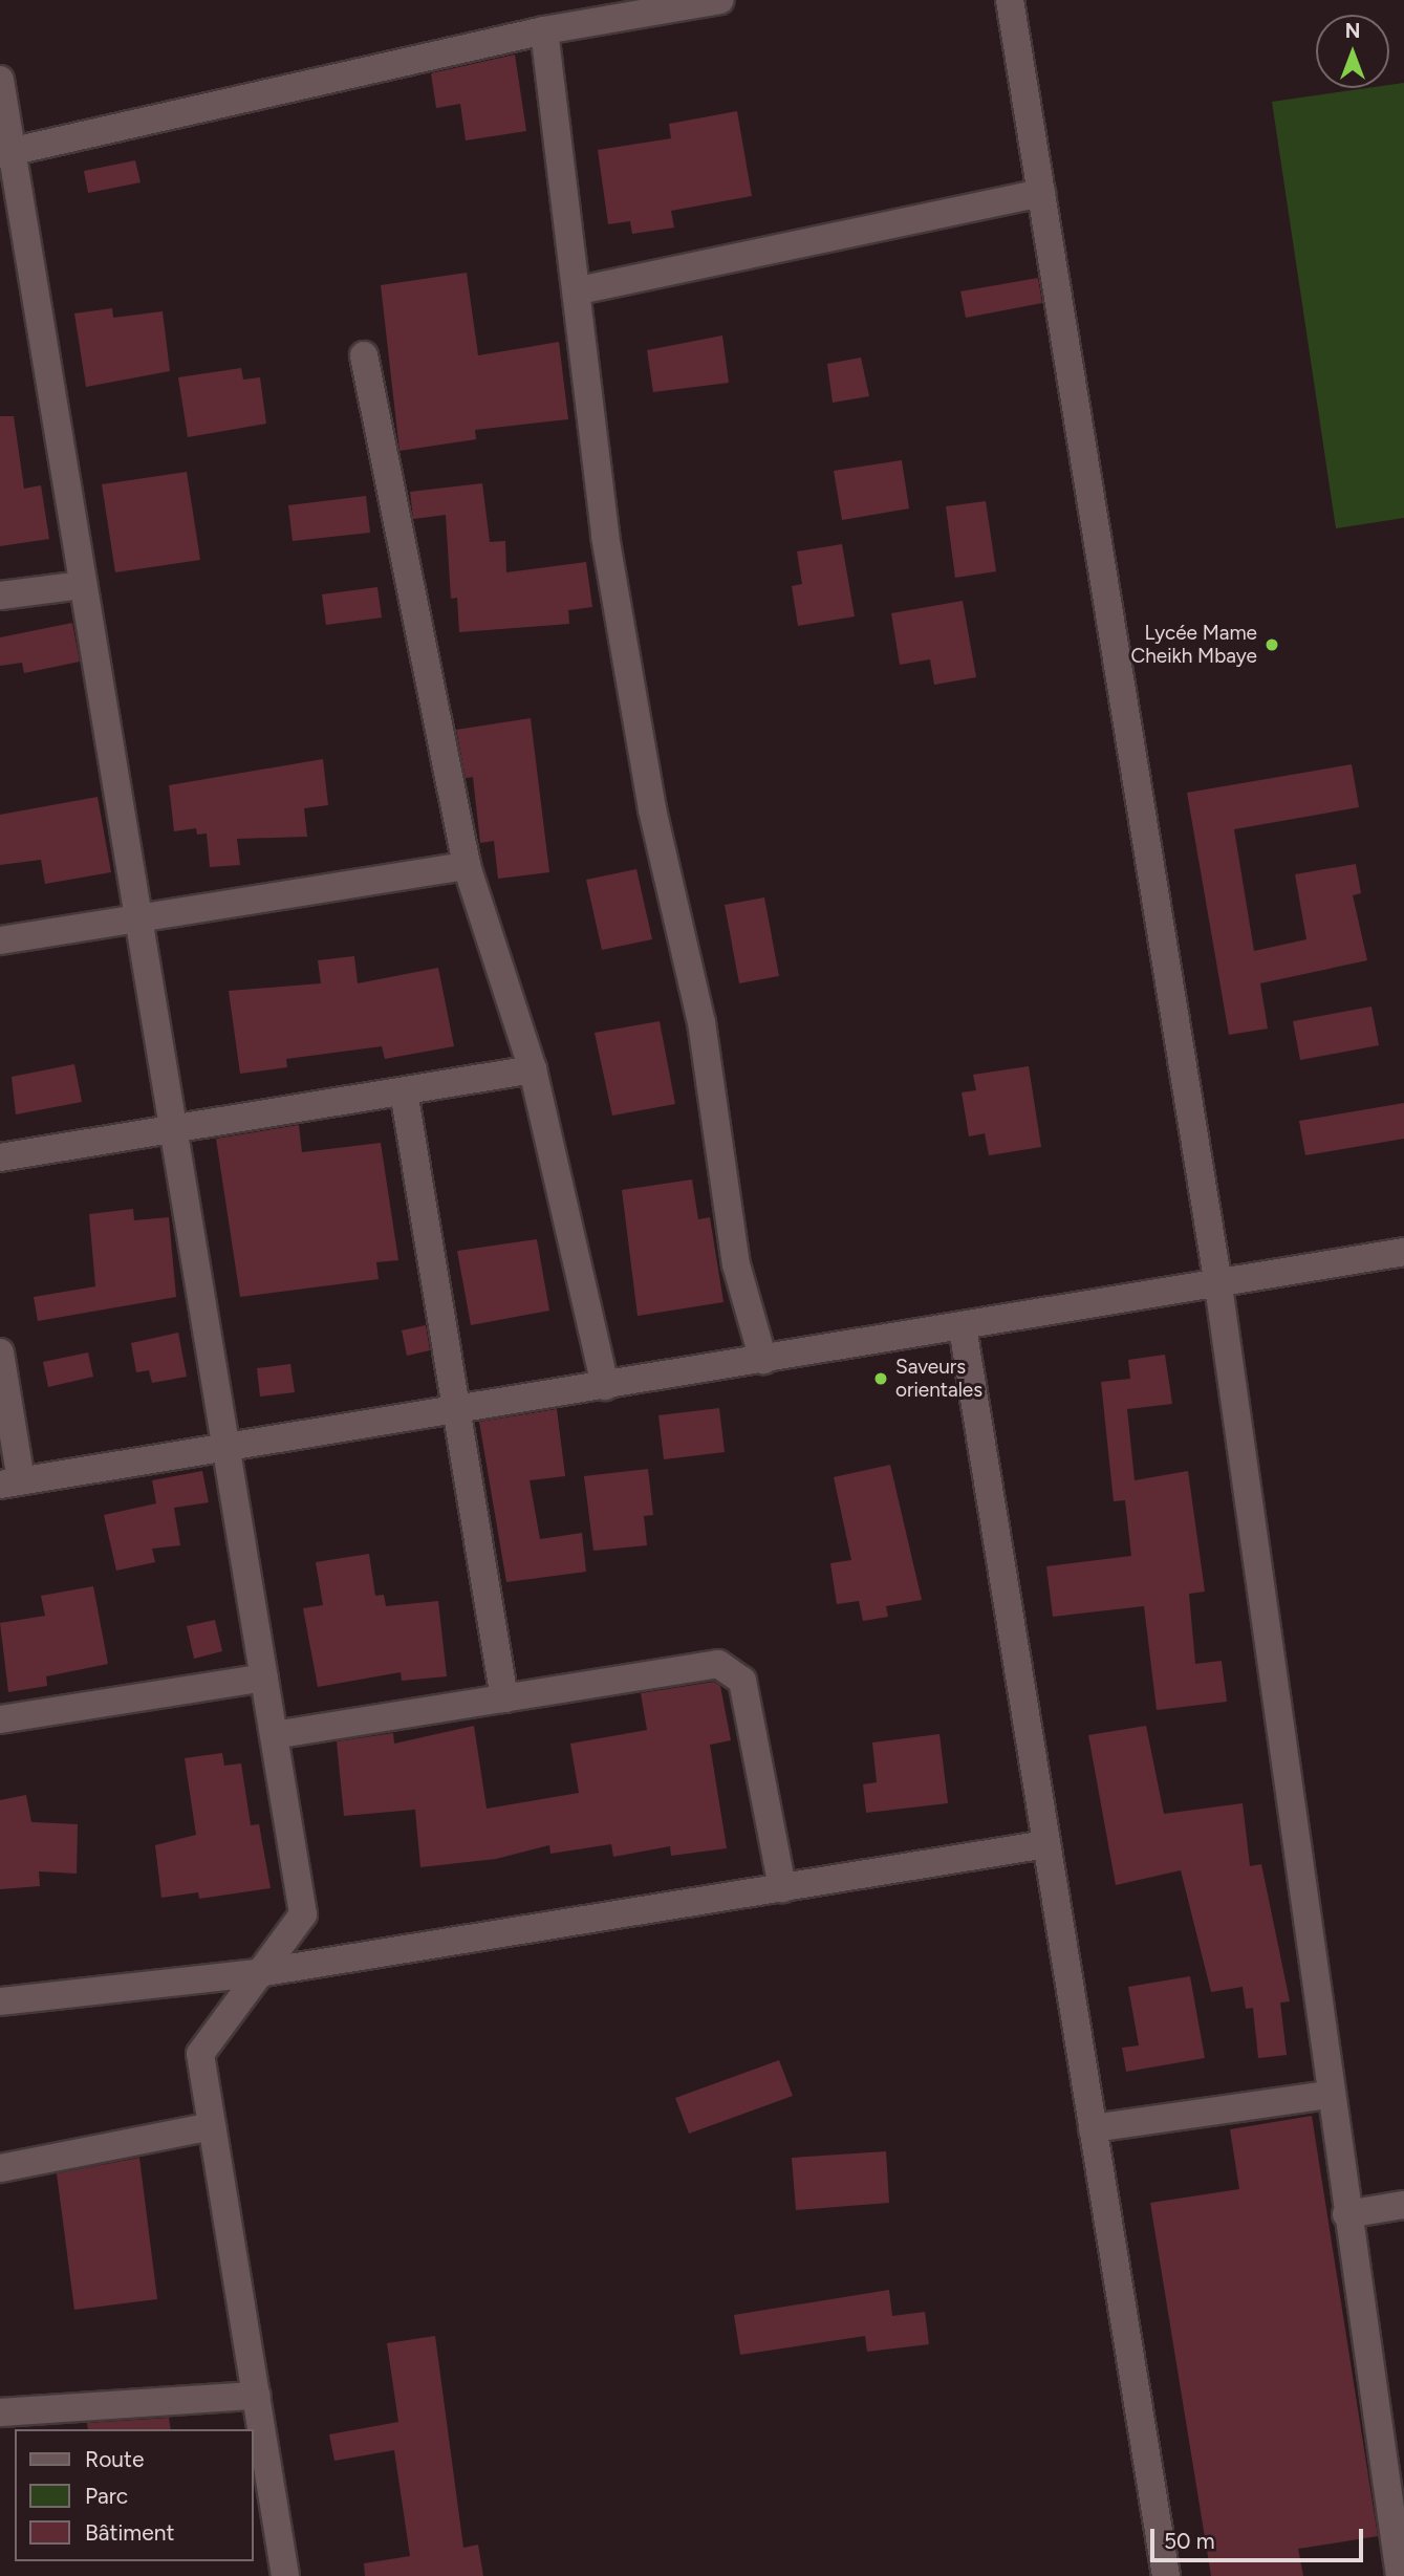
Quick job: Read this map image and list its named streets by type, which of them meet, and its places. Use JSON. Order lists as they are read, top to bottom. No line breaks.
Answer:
{"places":["Lycée Mame Cheikh Mbaye","Saveurs orientales"],"legend":["Route","Parc","Bâtiment"],"scale_bar":"50 m","north":"top"}
